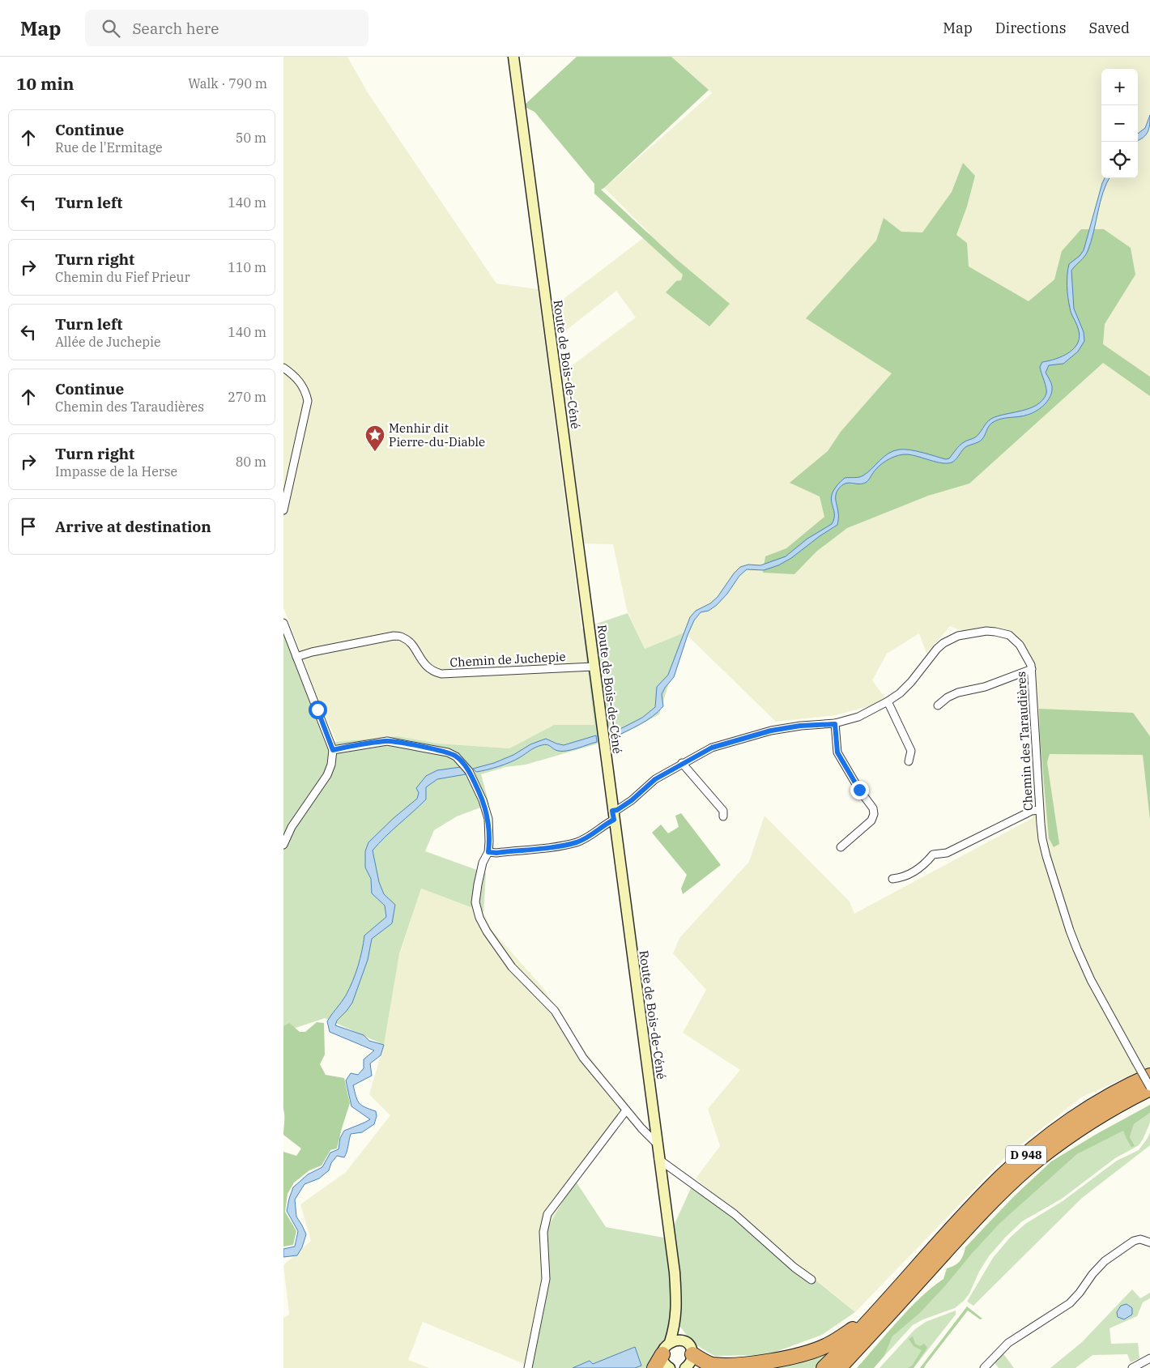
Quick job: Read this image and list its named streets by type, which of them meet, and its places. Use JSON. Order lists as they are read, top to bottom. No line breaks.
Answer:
{"streets":{"highway":["D 948"],"street":["Route de Bois-de-Céné","Chemin de Juchepie","Chemin des Taraudières"]},"crossings":[["Route de Bois-de-Céné","Chemin de Juchepie"],["Route de Bois-de-Céné","Chemin des Taraudières"],["Chemin des Taraudières","D 948"]],"places":{"place":["Menhir dit Pierre-du-Diable"]},"page":{"header":"Map","search":"Search here","nav":["Map","Directions","Saved"],"heading":["10 min","Walk · 790 m"],"map_buttons":["+","−"],"list":[["Continue","Rue de l'Ermitage","50 m"],["Turn left","140 m"],["Turn right","Chemin du Fief Prieur","110 m"],["Turn left","Allée de Juchepie","140 m"],["Continue","Chemin des Taraudières","270 m"],["Turn right","Impasse de la Herse","80 m"],"Arrive at destination"]}}
